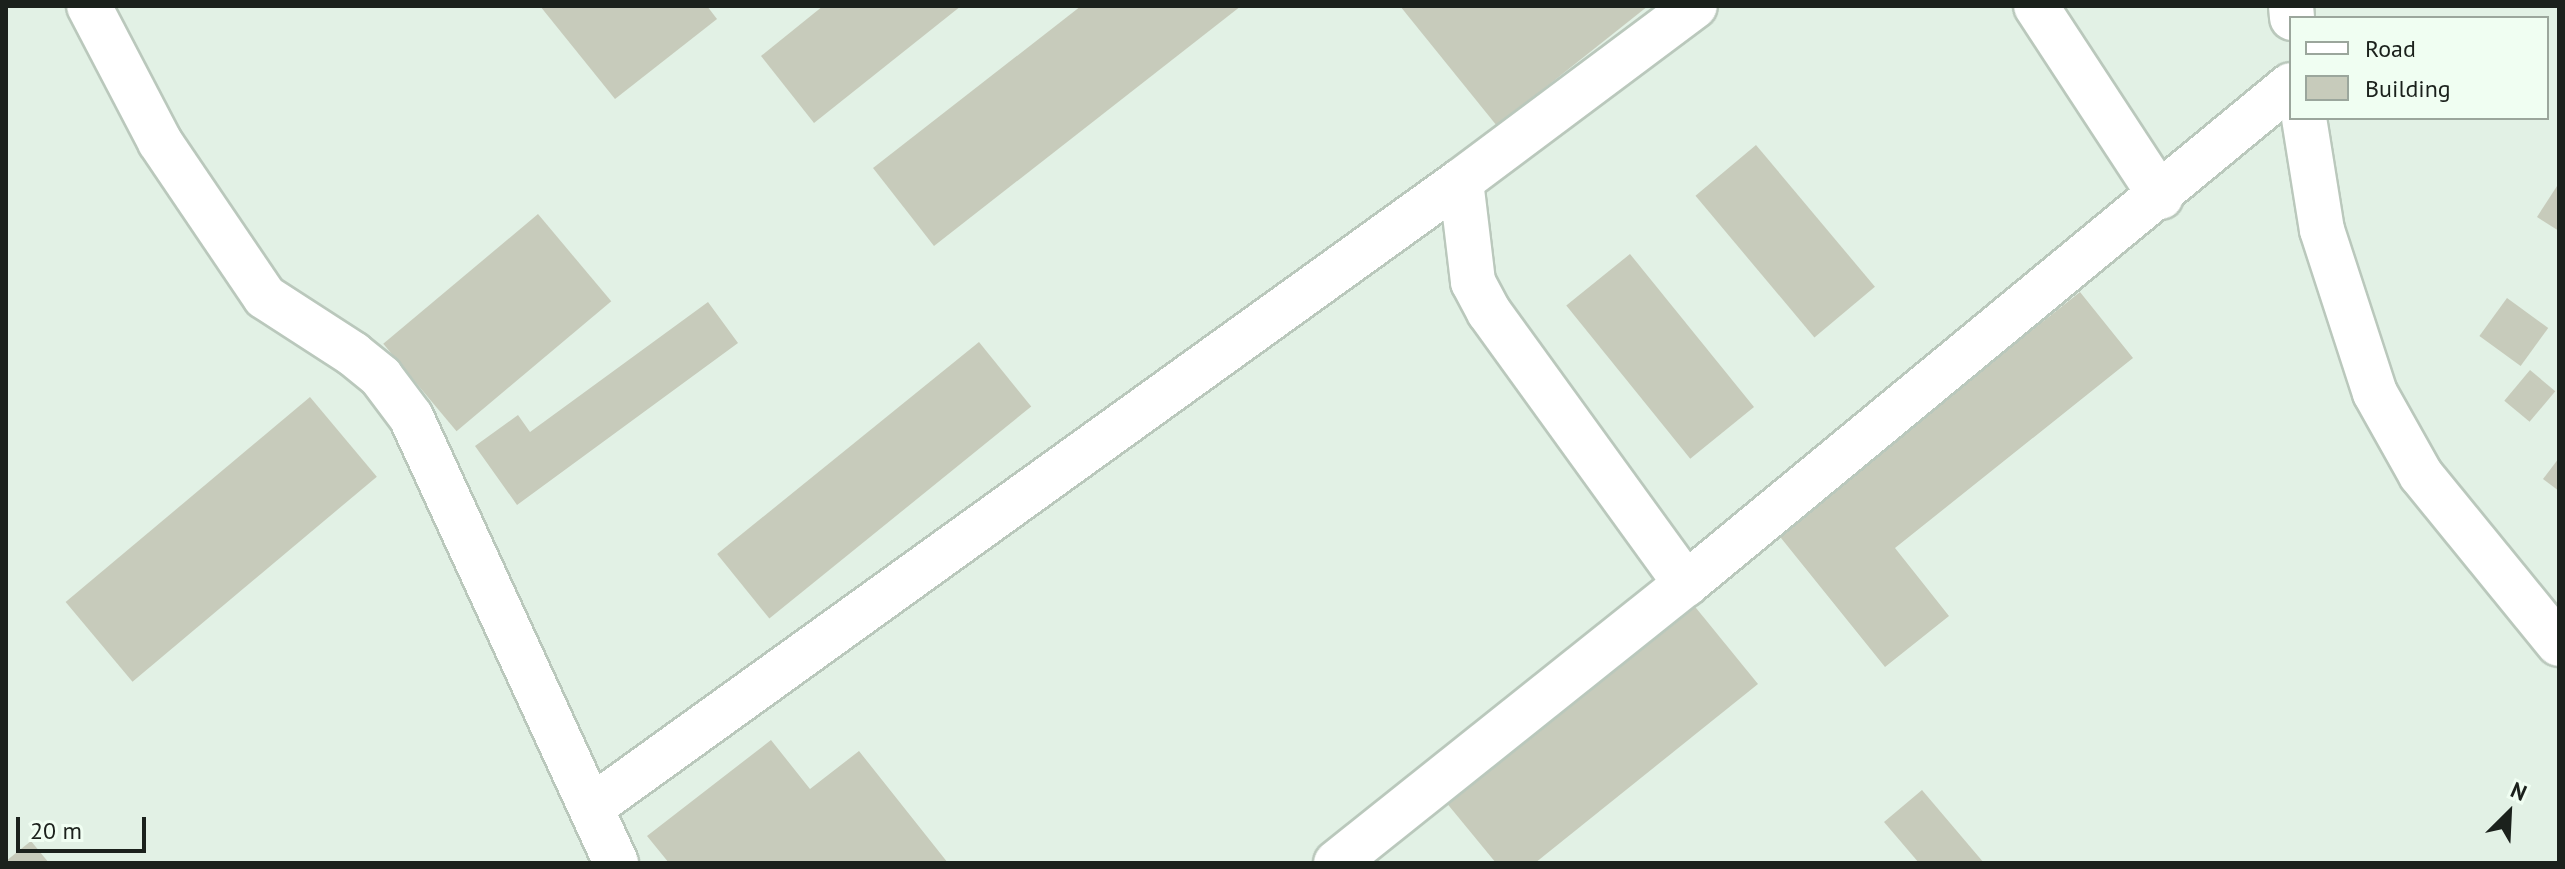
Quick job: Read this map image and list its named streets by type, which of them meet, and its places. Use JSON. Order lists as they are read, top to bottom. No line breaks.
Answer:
{"legend":["Road","Building"],"scale_bar":"20 m","north":"top right"}
